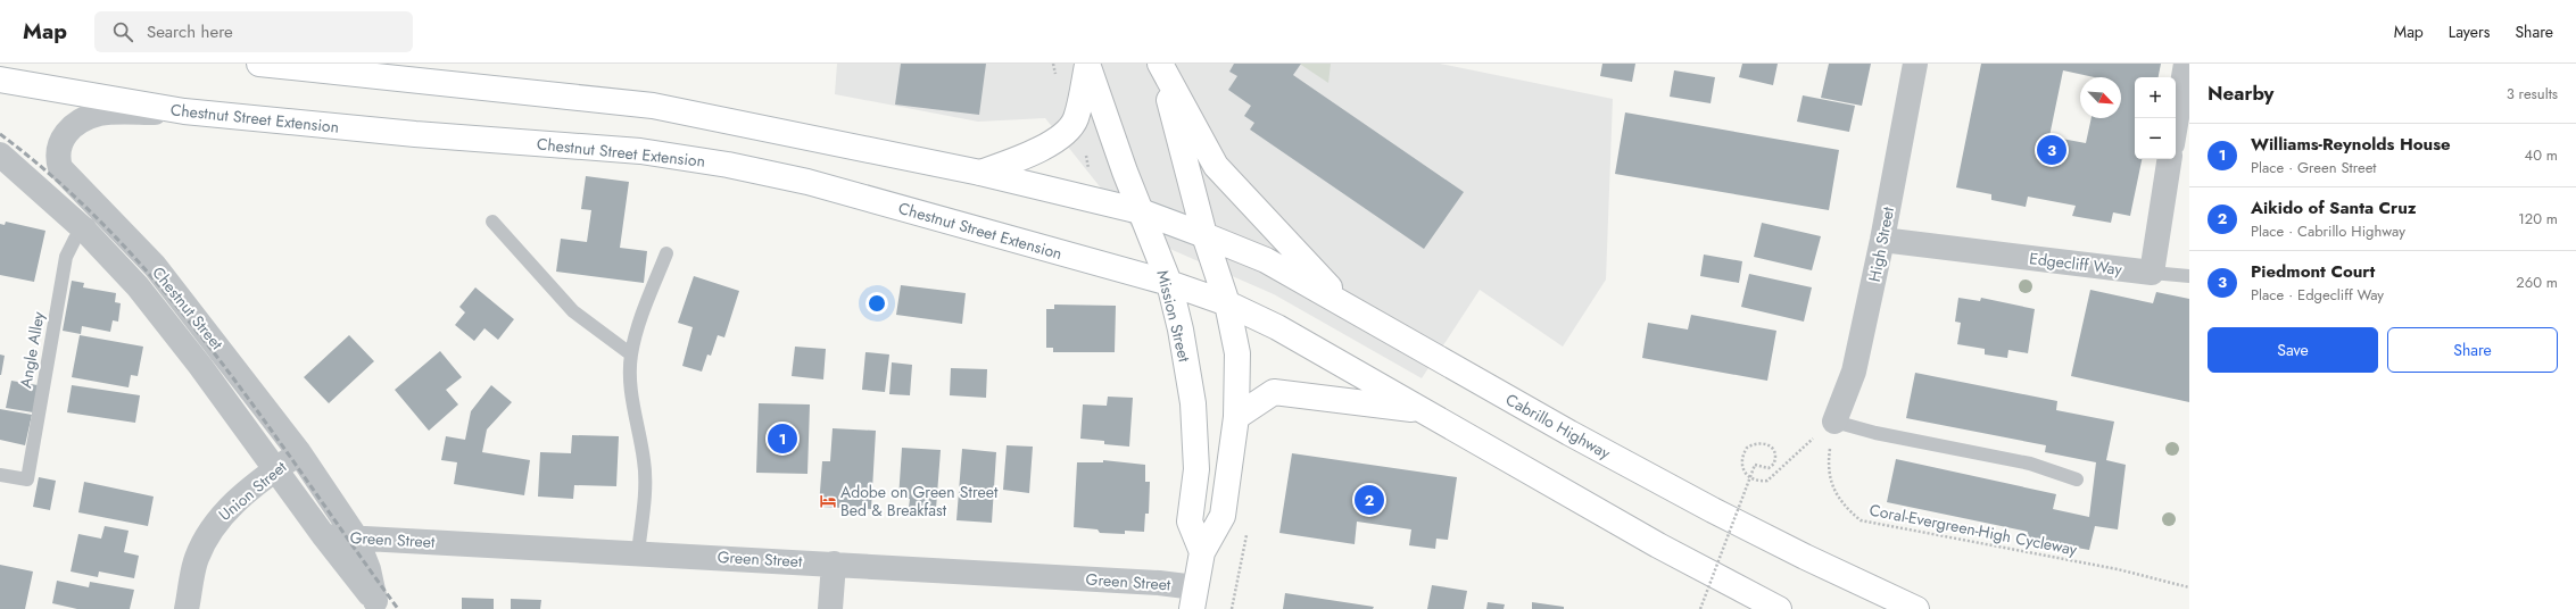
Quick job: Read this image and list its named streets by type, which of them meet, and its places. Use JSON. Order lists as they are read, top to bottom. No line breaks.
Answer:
{"streets":{"main road":["Chestnut Street Extension","Mission Street","Cabrillo Highway"],"street":["High Street","Edgecliff Way","Chestnut Street","Union Street","Green Street"],"lane":["Angle Alley"],"path":["Coral-Evergreen-High Cycleway"]},"crossings":[["Chestnut Street Extension","Chestnut Street"],["Chestnut Street Extension","Mission Street"],["High Street","Edgecliff Way"],["High Street","Coral-Evergreen-High Cycleway"],["Chestnut Street","Angle Alley"],["Chestnut Street","Union Street"],["Chestnut Street","Green Street"]],"places":{"hotel":["Adobe on Green Street Bed & Breakfast"]},"north":"bottom right","page":{"header":"Map","search":"Search here","nav":["Map","Layers","Share"],"heading":["Nearby","3 results"],"map_buttons":["+","−"],"list":[{"mark":"1","name":"Williams-Reynolds House","note":"Place · Green Street","value":"40 m"},{"mark":"2","name":"Aikido of Santa Cruz","note":"Place · Cabrillo Highway","value":"120 m"},{"mark":"3","name":"Piedmont Court","note":"Place · Edgecliff Way","value":"260 m"}],"pins":["3","1","2"],"buttons":["Save","Share"]}}
